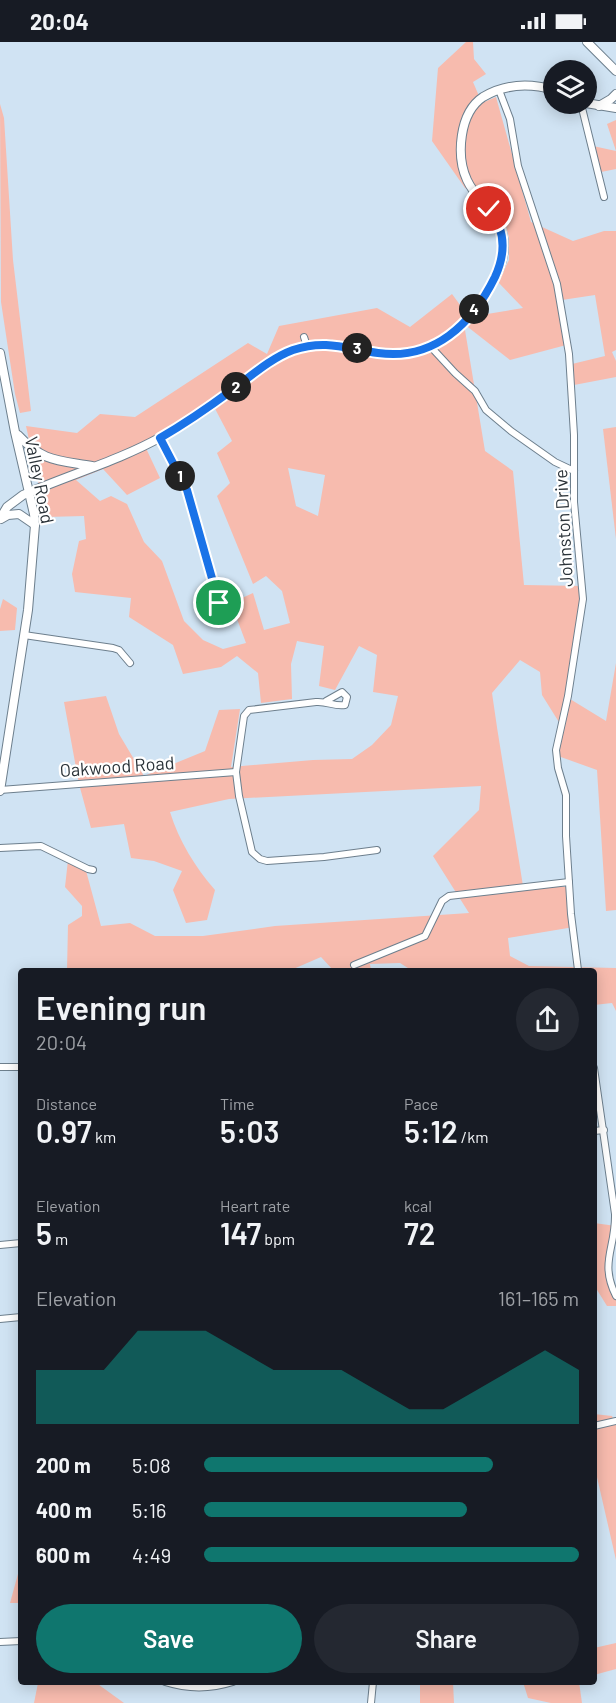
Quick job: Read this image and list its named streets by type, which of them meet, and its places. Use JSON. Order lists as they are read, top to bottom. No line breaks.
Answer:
{"streets":{"main road":["Valley Road"],"street":["Johnston Drive","Oakwood Road"]},"crossings":[["Valley Road","Oakwood Road"]],"page":{"status":"20:04","pins":["4","3","2","1"],"heading":["Evening run","20:04"],"stats":[["Distance","0.97 km"],["Time","5:03"],["Pace","5:12 /km"],["Elevation","5 m"],["Heart rate","147 bpm"],["kcal","72"]],"chart":["Elevation","161–165 m"],"list":[{"name":"200 m","note":"5:08"},{"name":"400 m","note":"5:16"},{"name":"600 m","note":"4:49"}],"buttons":["Save","Share"]}}
